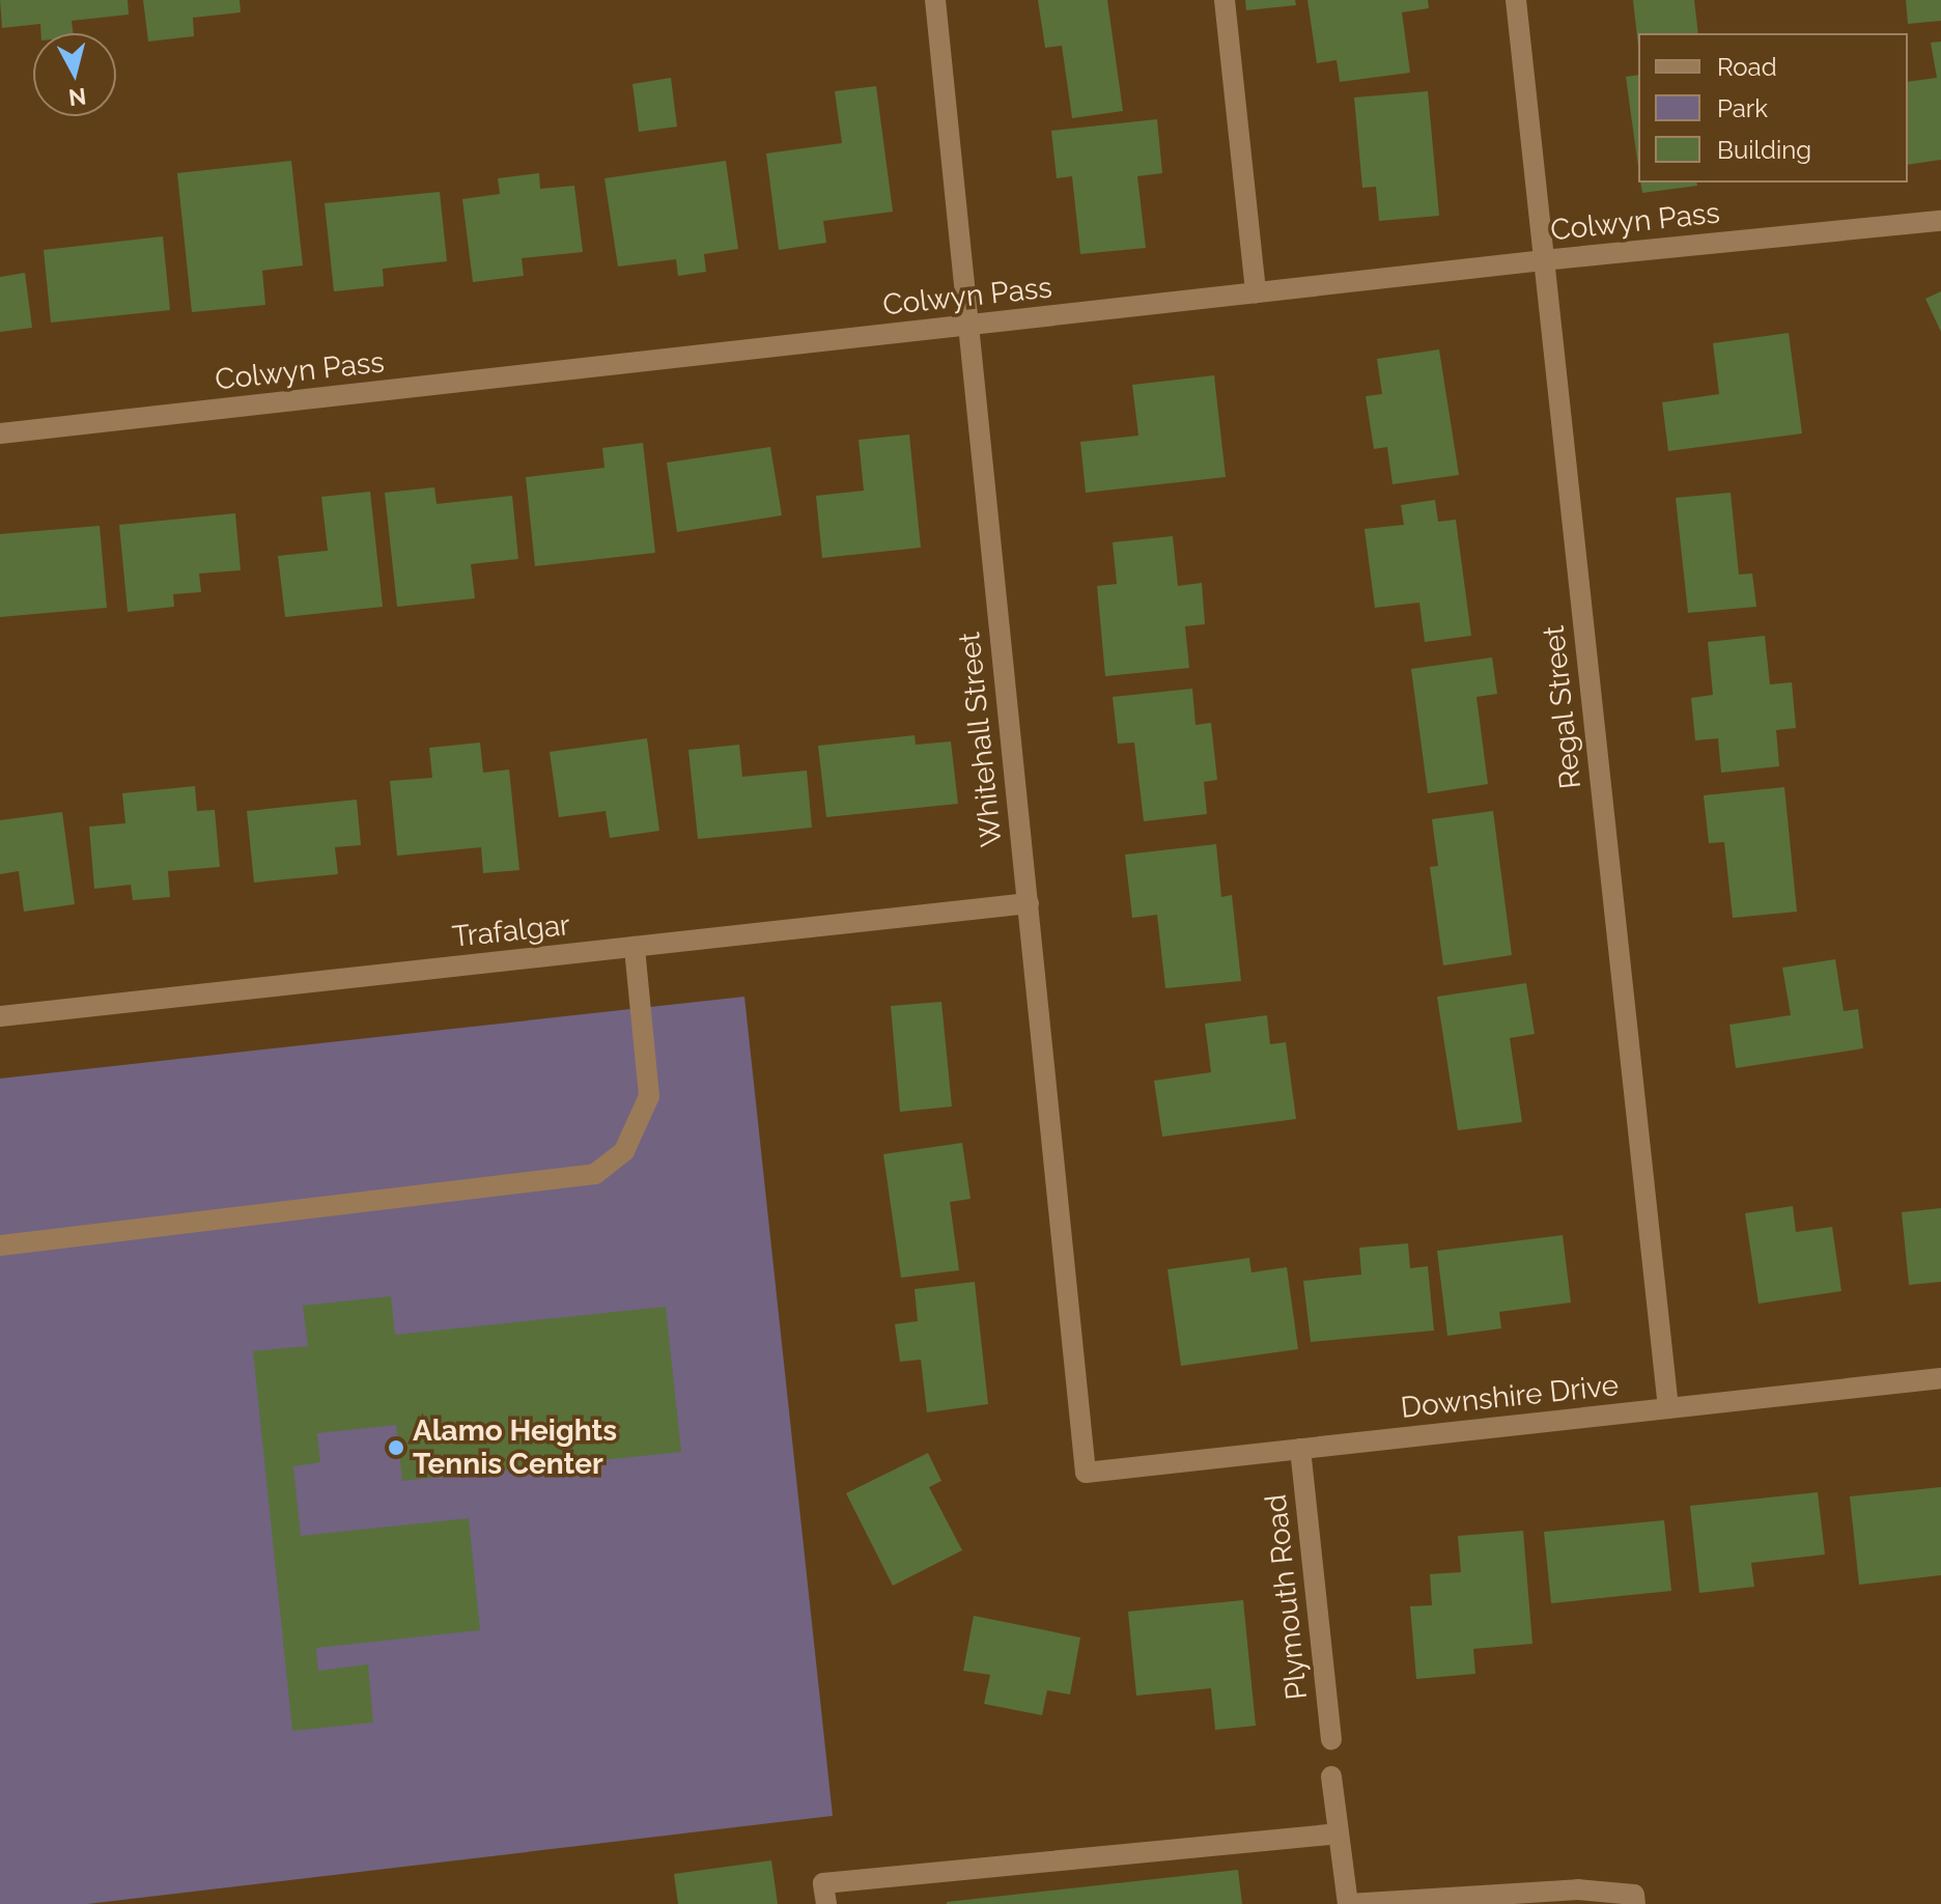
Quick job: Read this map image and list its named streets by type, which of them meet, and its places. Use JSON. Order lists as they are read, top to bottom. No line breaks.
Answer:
{"streets":{"street":["Colwyn Pass","Regal Street","Whitehall Street","Trafalgar","Downshire Drive","Plymouth Road"]},"crossings":[["Colwyn Pass","Regal Street"],["Colwyn Pass","Whitehall Street"],["Regal Street","Downshire Drive"],["Whitehall Street","Trafalgar"],["Whitehall Street","Downshire Drive"],["Downshire Drive","Plymouth Road"]],"places":["Alamo Heights Tennis Center"],"legend":["Road","Park","Building"],"north":"bottom"}
